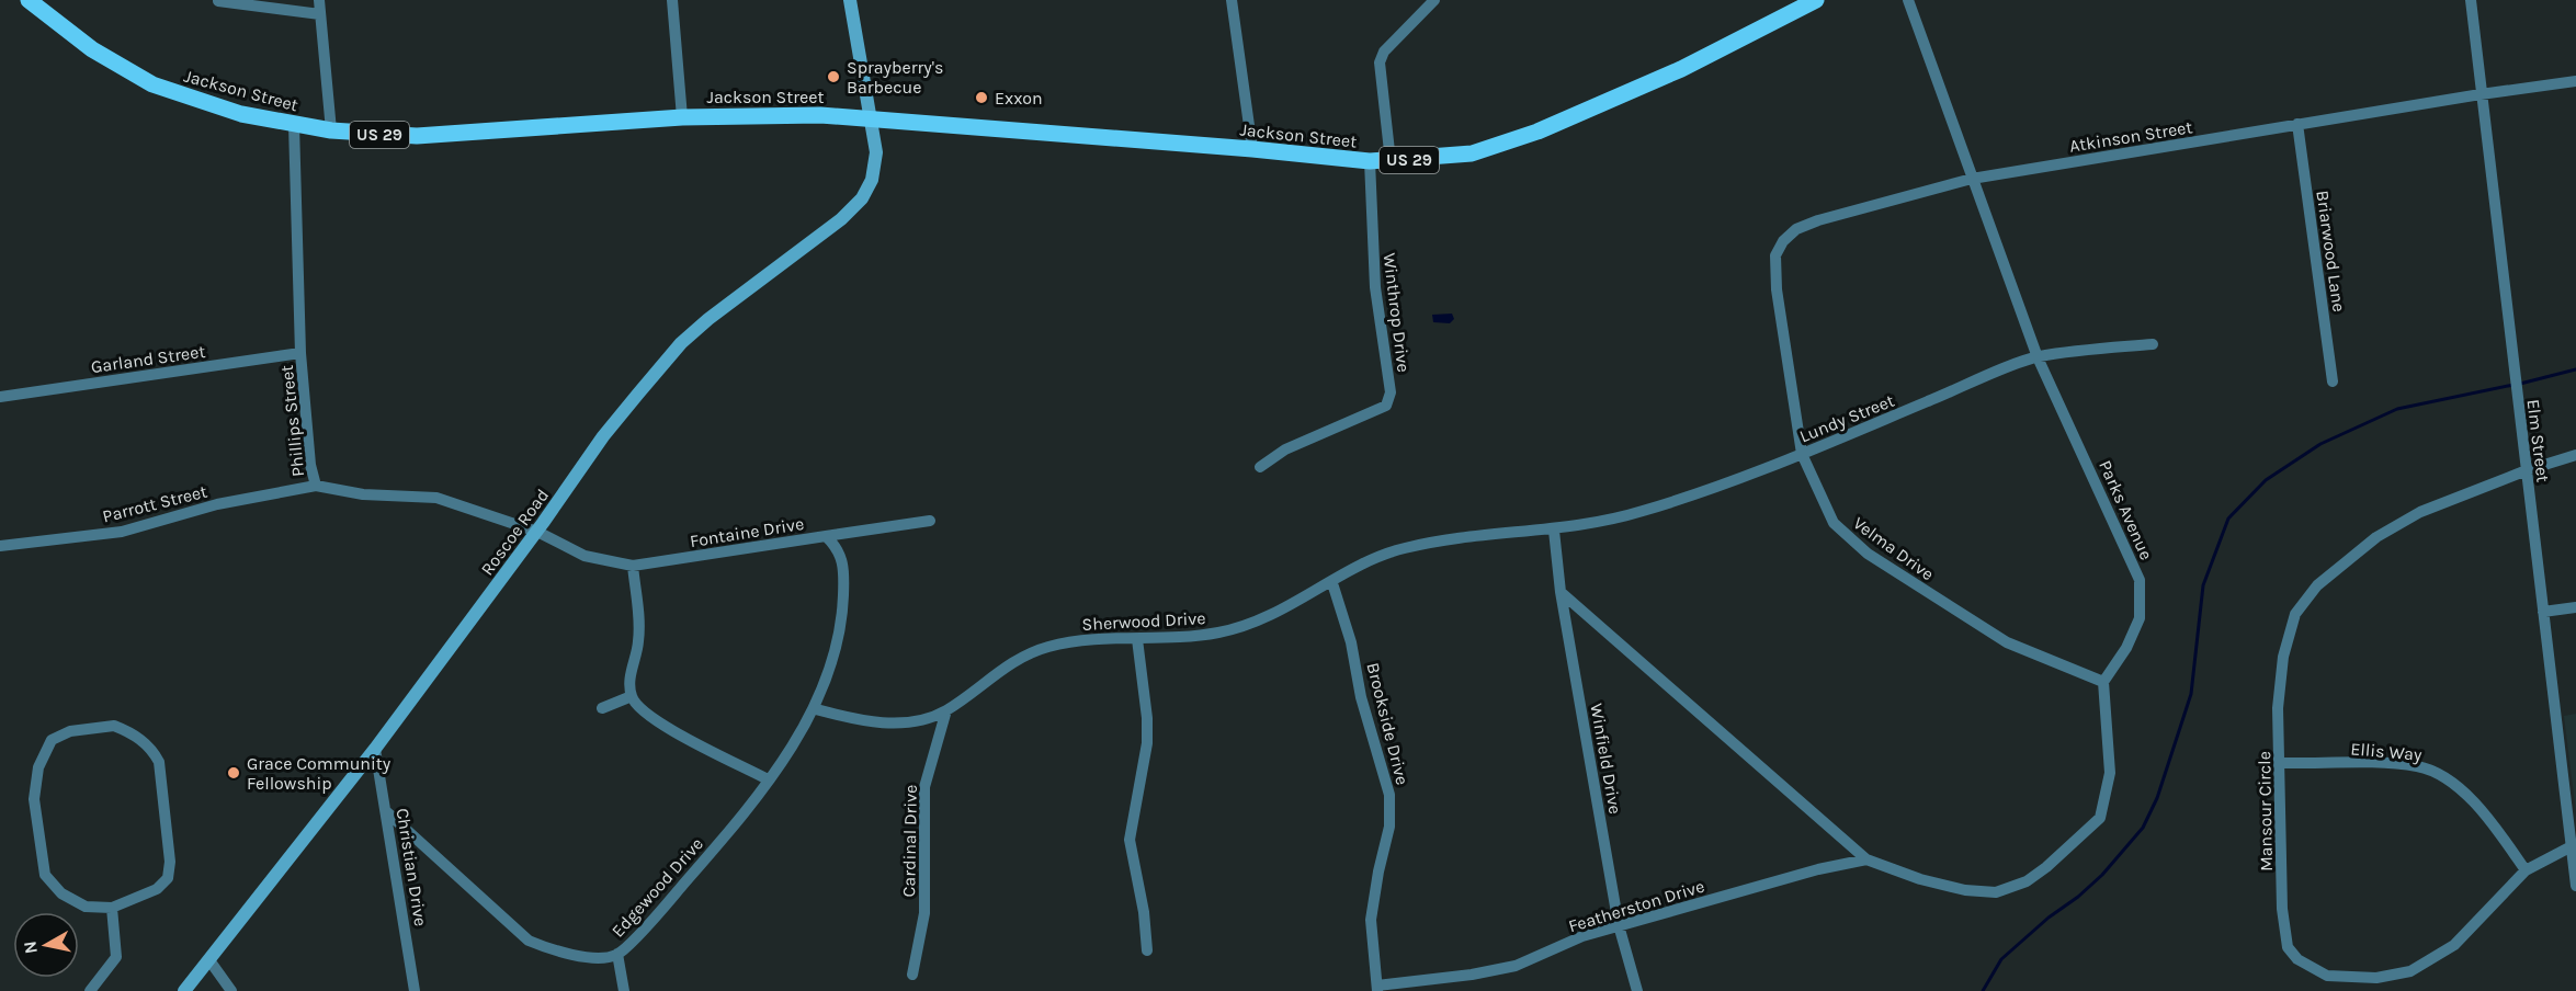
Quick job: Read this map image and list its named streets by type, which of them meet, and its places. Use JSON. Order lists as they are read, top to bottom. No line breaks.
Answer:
{"streets":{"main road":["Jackson Street","US 29","Roscoe Road"],"street":["Atkinson Street","Briarwood Lane","Winthrop Drive","Garland Street","Lundy Street","Phillips Street","Elm Street","Parrott Street","Parks Avenue","Fontaine Drive","Velma Drive","Sherwood Drive","Brookside Drive","Ellis Way","Winfield Drive","Mansour Circle","Cardinal Drive","Christian Drive","Edgewood Drive","Featherston Drive"]},"crossings":[["Jackson Street","Winthrop Drive"],["Jackson Street","Phillips Street"],["Jackson Street","Roscoe Road"],["Atkinson Street","Briarwood Lane"],["Atkinson Street","Elm Street"],["Atkinson Street","Parks Avenue"],["Atkinson Street","Velma Drive"],["Garland Street","Phillips Street"],["Lundy Street","Parks Avenue"],["Lundy Street","Velma Drive"],["Lundy Street","Sherwood Drive"],["Lundy Street","Winfield Drive"],["Phillips Street","Parrott Street"],["Phillips Street","Roscoe Road"],["Phillips Street","Fontaine Drive"],["Elm Street","Mansour Circle"],["Parks Avenue","Velma Drive"],["Roscoe Road","Fontaine Drive"],["Roscoe Road","Christian Drive"],["Fontaine Drive","Sherwood Drive"],["Fontaine Drive","Edgewood Drive"],["Sherwood Drive","Brookside Drive"],["Sherwood Drive","Winfield Drive"],["Sherwood Drive","Cardinal Drive"],["Sherwood Drive","Edgewood Drive"],["Brookside Drive","Featherston Drive"],["Ellis Way","Mansour Circle"],["Winfield Drive","Featherston Drive"],["Christian Drive","Edgewood Drive"]],"places":["Sprayberry's Barbecue","Exxon","Grace Community Fellowship"],"north":"left"}
